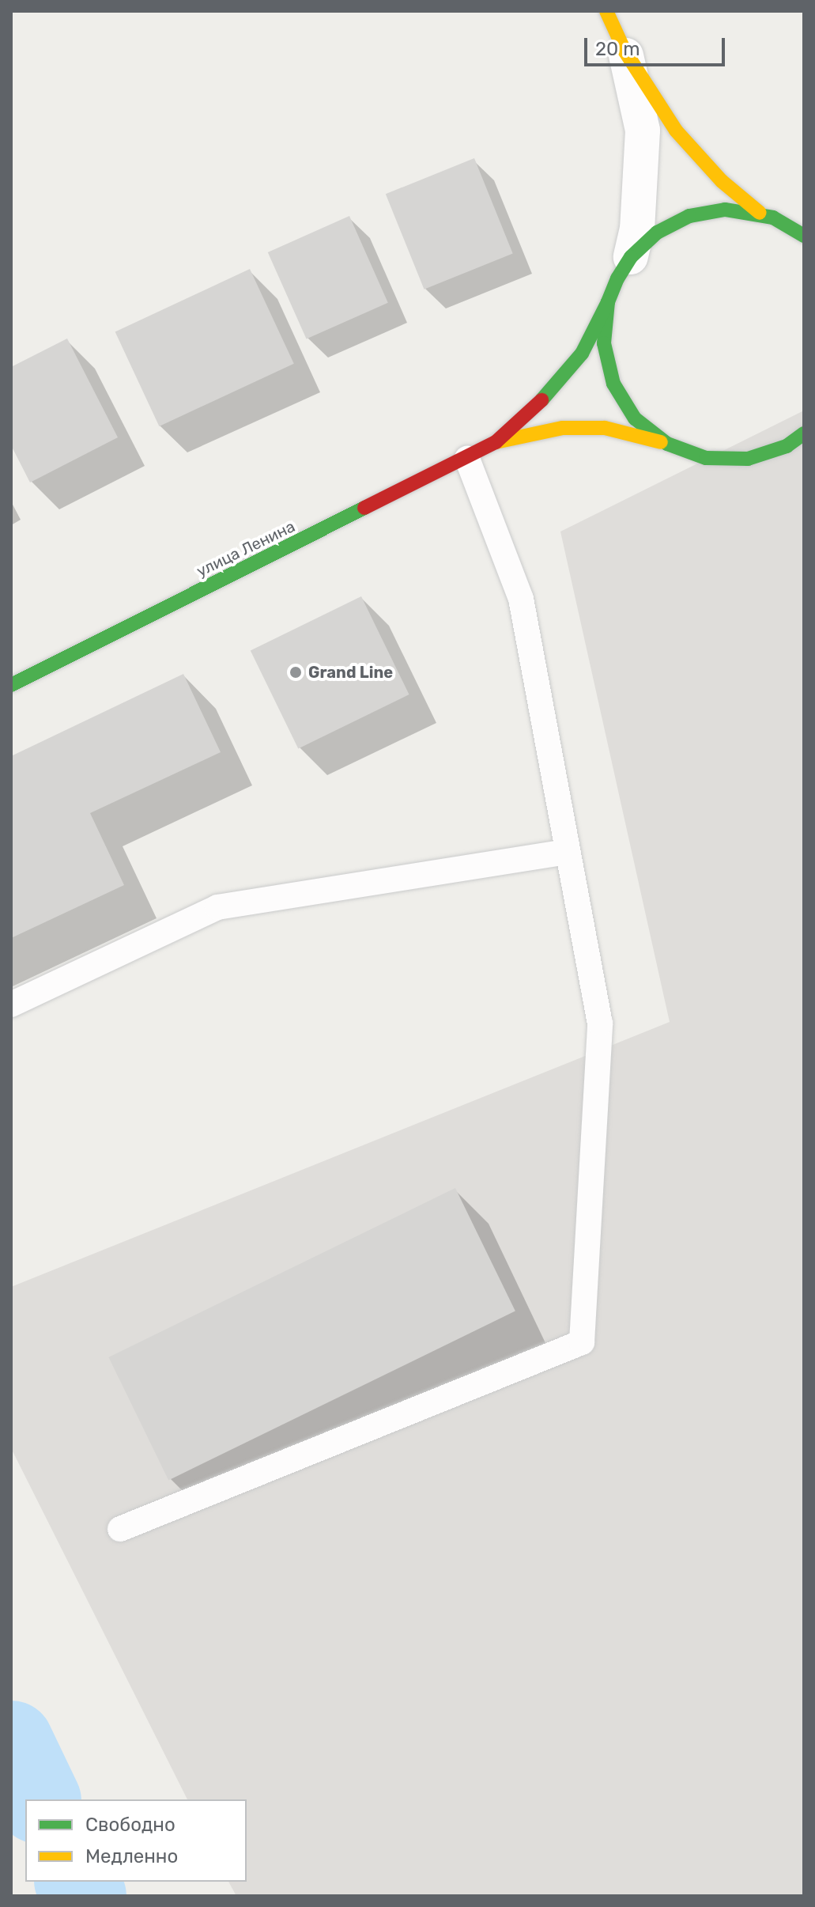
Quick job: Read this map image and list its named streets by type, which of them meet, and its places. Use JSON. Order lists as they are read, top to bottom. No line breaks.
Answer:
{"streets":{"street":["улица Ленина"]},"places":["Grand Line"],"legend":["Свободно","Медленно"],"scale_bar":"20 m"}
